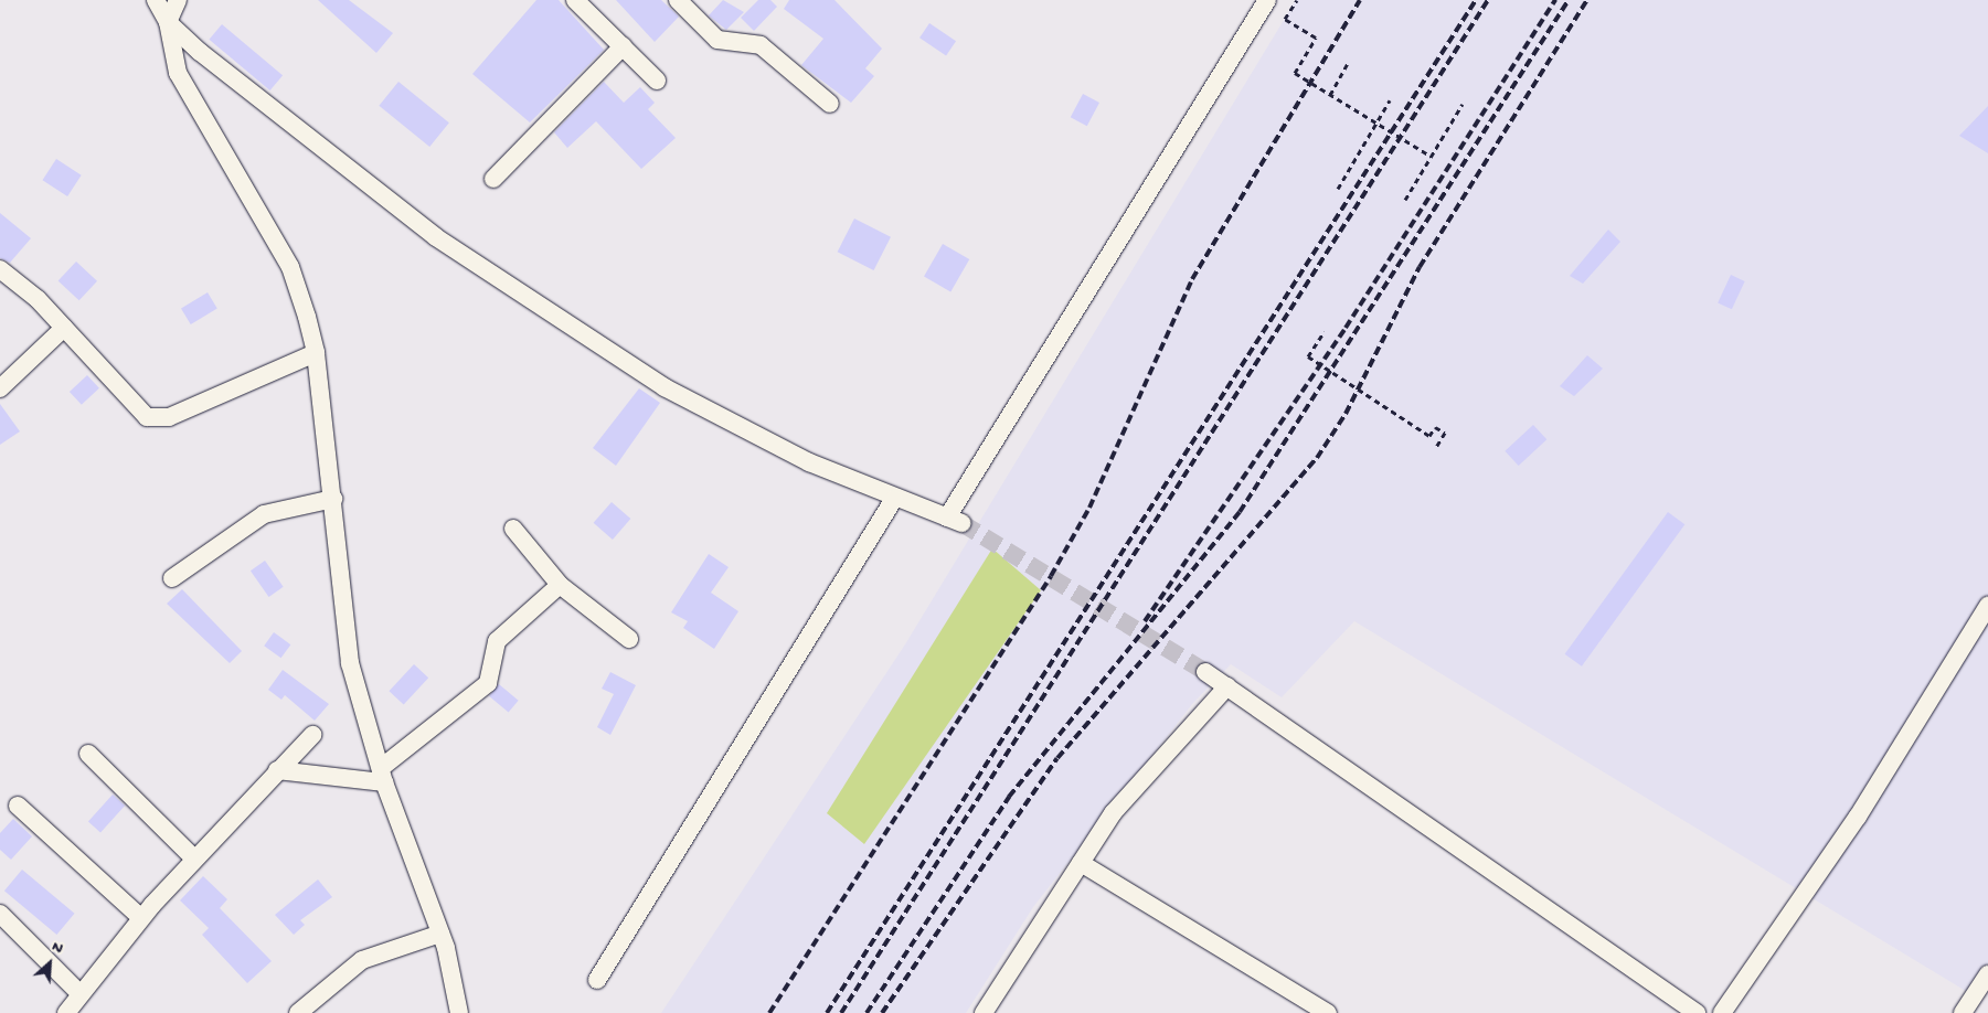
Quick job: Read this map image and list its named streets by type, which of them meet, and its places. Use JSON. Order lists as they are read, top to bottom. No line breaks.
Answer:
{"north":"top right"}
